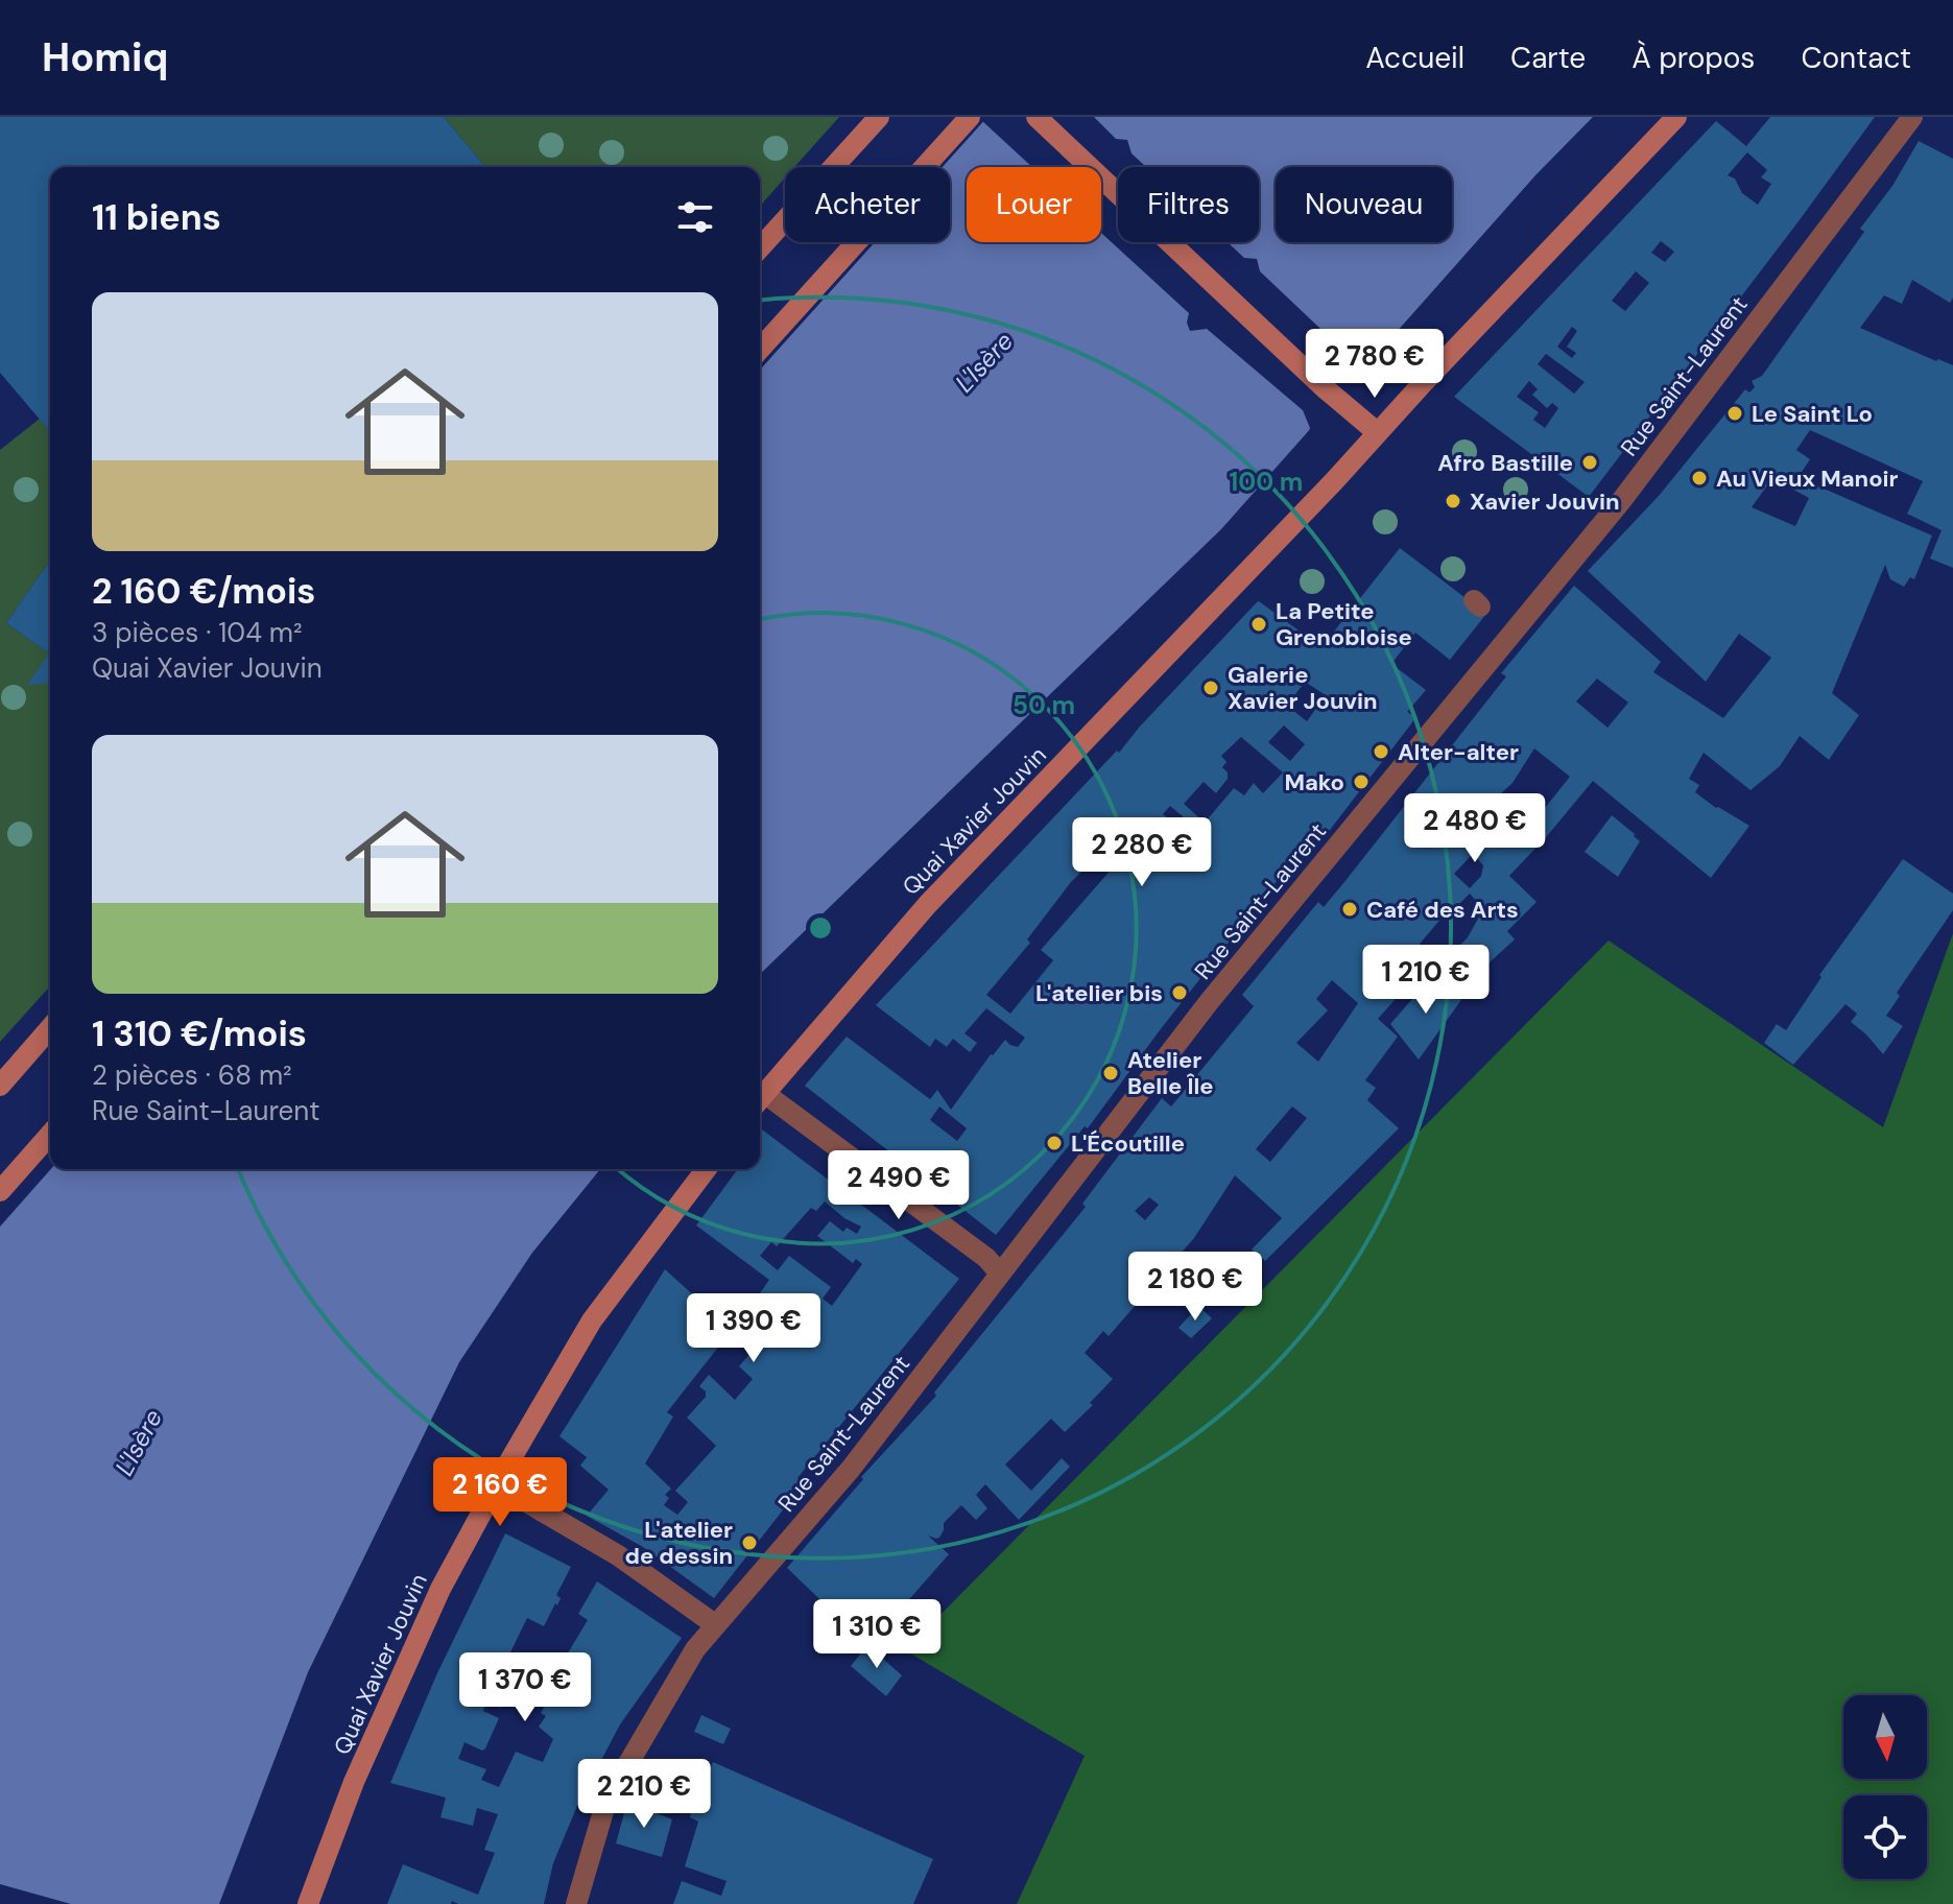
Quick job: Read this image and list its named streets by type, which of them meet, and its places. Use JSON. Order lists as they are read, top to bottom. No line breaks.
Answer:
{"streets":{"main road":["Quai Xavier Jouvin"],"street":["Rue Saint-Laurent"]},"water":["L'Isère"],"places":["Le Saint Lo","Afro Bastille","Au Vieux Manoir","Xavier Jouvin","La Petite Grenobloise","Galerie Xavier Jouvin","Alter-alter","Mako","Café des Arts","L'atelier bis","Atelier Belle Île","L'Écoutille","L'atelier de dessin"],"north":"bottom","page":{"header":"Homiq","nav":["Accueil","Carte","À propos","Contact"],"chip":["Acheter","Louer","Filtres","Nouveau"],"heading":"11 biens","list":[{"name":"2 160 €/mois","note":"3 pièces · 104 m² · Quai Xavier Jouvin"},{"name":"1 310 €/mois","note":"2 pièces · 68 m² · Rue Saint-Laurent"}],"price":["2 780 €","2 480 €","2 280 €","1 210 €","2 490 €","2 180 €","1 390 €","2 160 €","1 310 €","1 370 €","2 210 €"]},"rings":["100 m","50 m"]}
